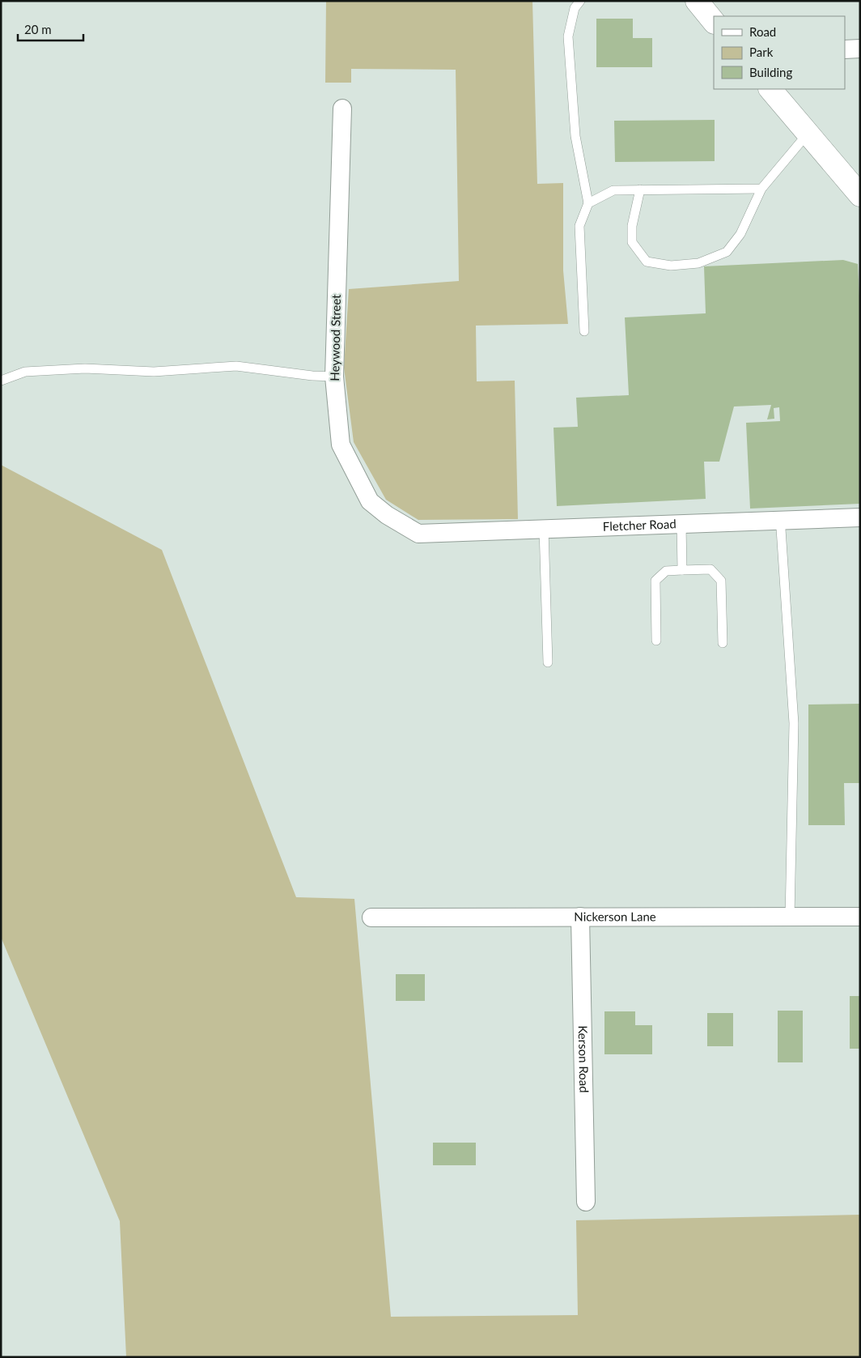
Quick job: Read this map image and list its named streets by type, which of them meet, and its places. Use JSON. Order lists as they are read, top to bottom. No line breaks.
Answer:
{"streets":{"street":["Heywood Street","Fletcher Road","Nickerson Lane","Kerson Road"]},"crossings":[["Heywood Street","Fletcher Road"],["Nickerson Lane","Kerson Road"]],"legend":["Road","Park","Building"],"scale_bar":"20 m"}
